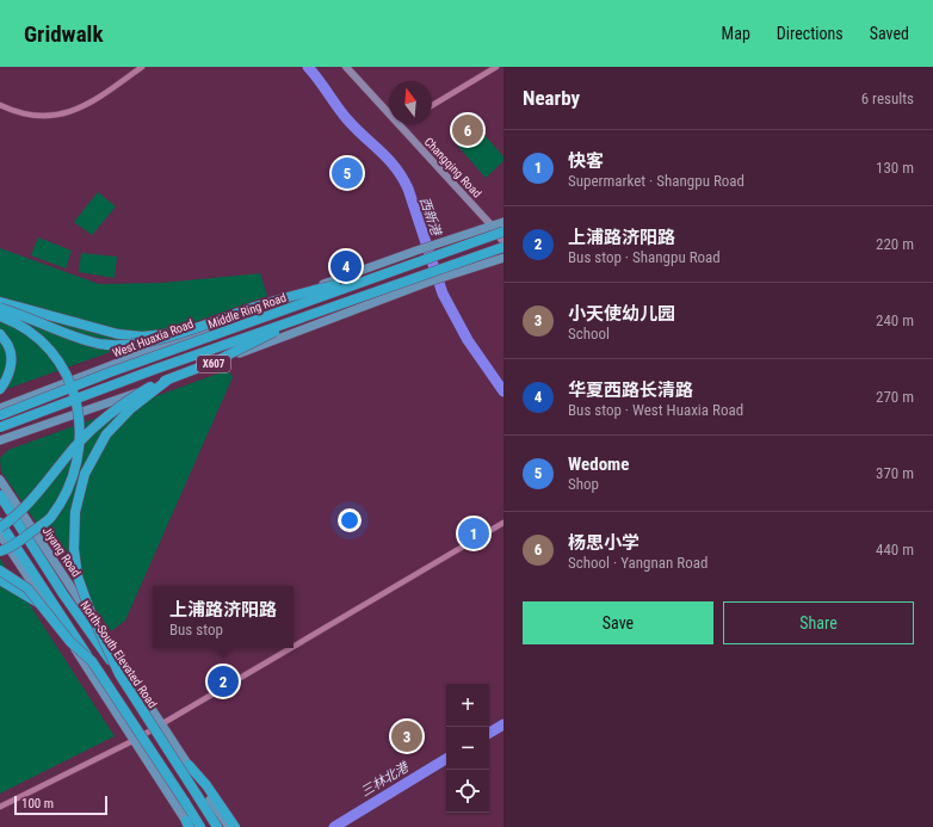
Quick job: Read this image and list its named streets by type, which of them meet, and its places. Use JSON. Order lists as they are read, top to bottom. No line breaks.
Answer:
{"streets":{"highway":["Middle Ring Road","North-South Elevated Road"],"main road":["Changqing Road","West Huaxia Road","X607","Jiyang Road"]},"crossings":[["Changqing Road","West Huaxia Road"]],"water":["西新港","三林北港"],"scale_bar":"100 m","north":"top","page":{"header":"Gridwalk","nav":["Map","Directions","Saved"],"heading":["Nearby","6 results"],"pins":["6","5","4","1","2","3"],"list":[{"mark":"1","name":"快客","note":"Supermarket · Shangpu Road","value":"130 m"},{"mark":"2","name":"上浦路济阳路","note":"Bus stop · Shangpu Road","value":"220 m"},{"mark":"3","name":"小天使幼儿园","note":"School","value":"240 m"},{"mark":"4","name":"华夏西路长清路","note":"Bus stop · West Huaxia Road","value":"270 m"},{"mark":"5","name":"Wedome","note":"Shop","value":"370 m"},{"mark":"6","name":"杨思小学","note":"School · Yangnan Road","value":"440 m"}],"popup":["上浦路济阳路","Bus stop"],"buttons":["Save","Share"],"map_buttons":["+","−"],"scale":"100 m"}}
